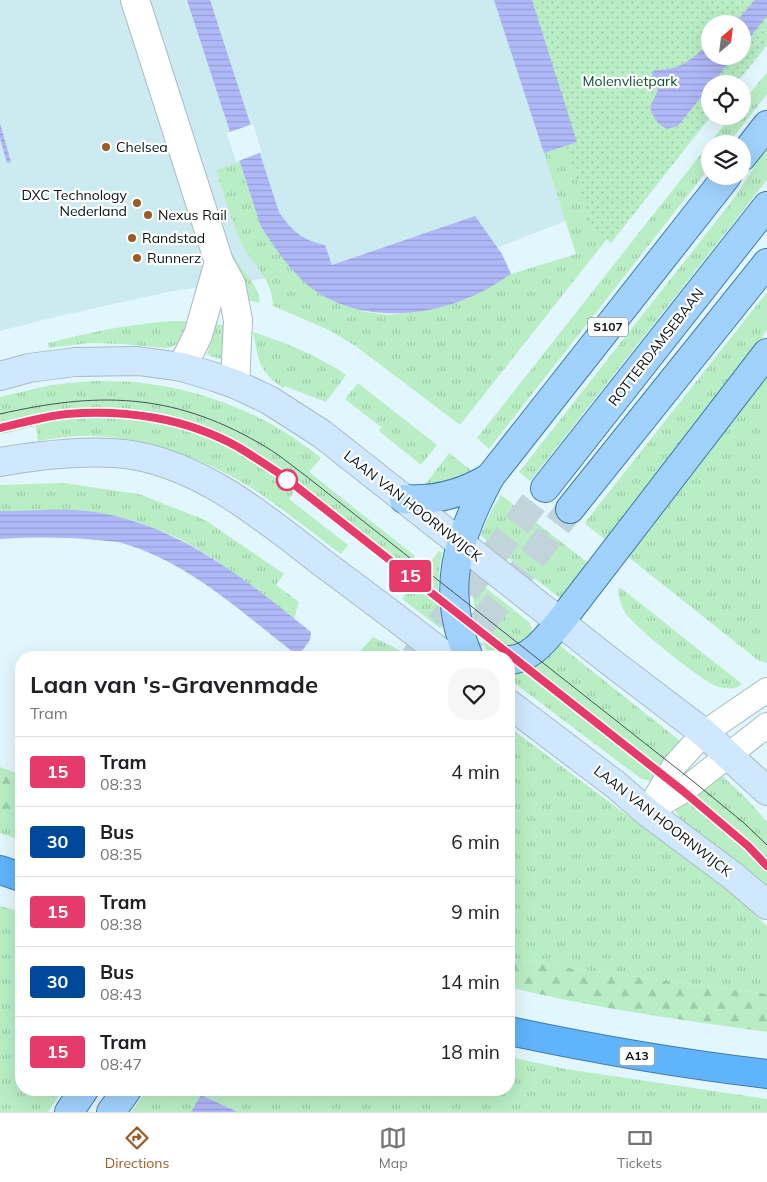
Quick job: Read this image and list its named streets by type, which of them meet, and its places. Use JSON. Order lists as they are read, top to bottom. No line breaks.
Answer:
{"streets":{"highway":["A13"],"main road":["S107","ROTTERDAMSEBAAN","LAAN VAN HOORNWIJCK"]},"crossings":[["S107","LAAN VAN HOORNWIJCK"]],"parks":["Molenvlietpark"],"places":["Chelsea","DXC Technology Nederland","Nexus Rail","Randstad","Runnerz"],"lines":["tram line 15"],"north":"top right","page":{"on_map":"15","heading":["Laan van 's-Gravenmade","Tram"],"list":[{"mark":"15","name":"Tram","note":"08:33","value":"4 min"},{"mark":"30","name":"Bus","note":"08:35","value":"6 min"},{"mark":"15","name":"Tram","note":"08:38","value":"9 min"},{"mark":"30","name":"Bus","note":"08:43","value":"14 min"},{"mark":"15","name":"Tram","note":"08:47","value":"18 min"}],"tabs":["Directions","Map","Tickets"]}}
